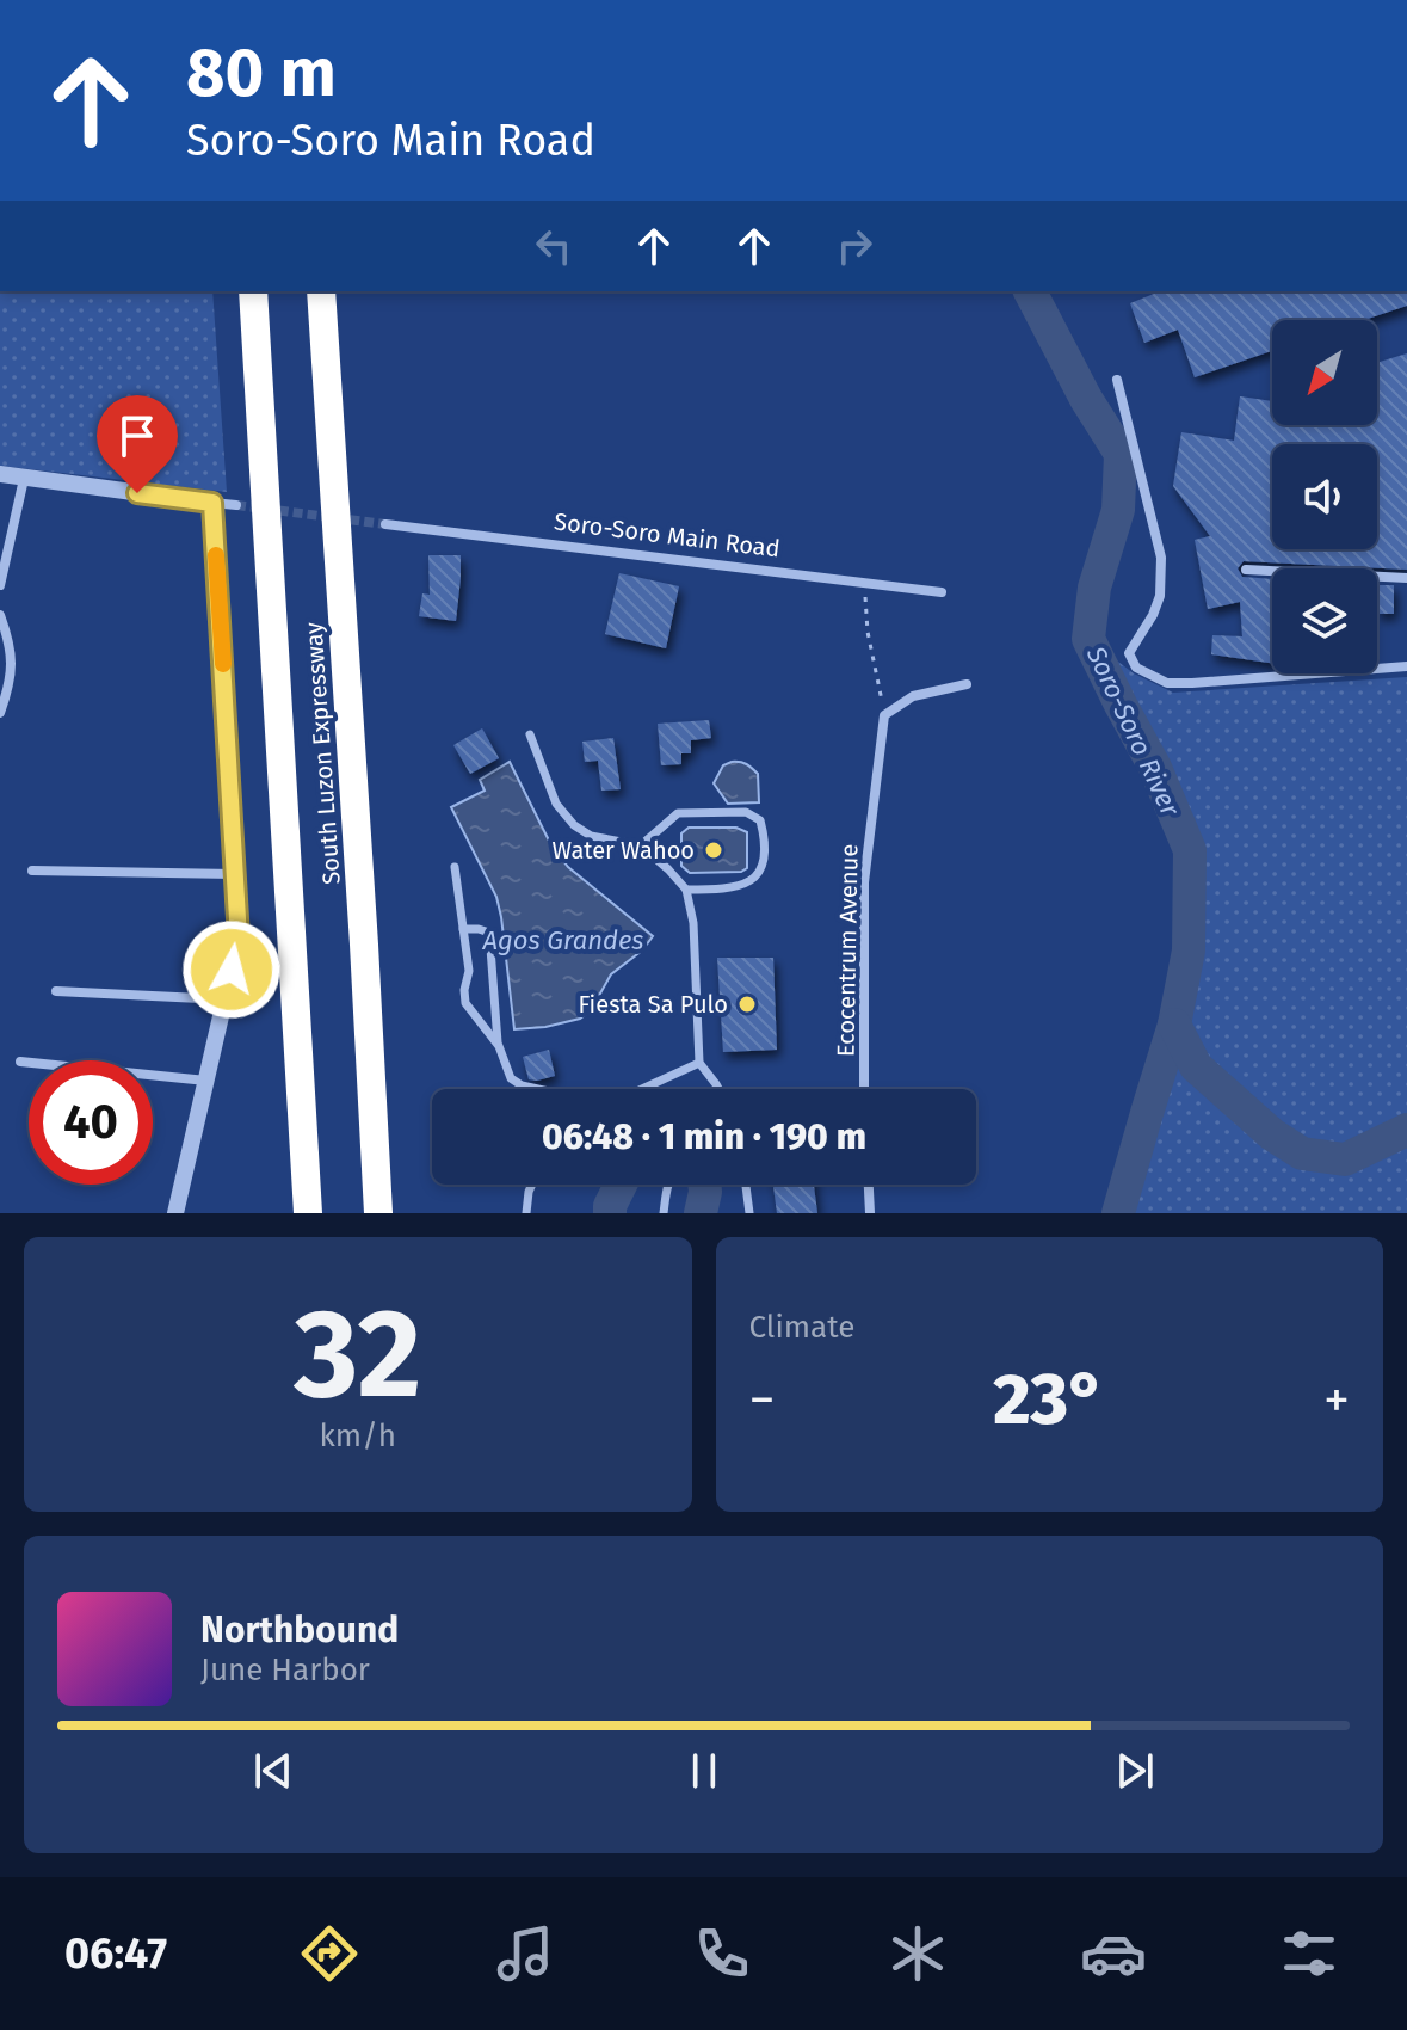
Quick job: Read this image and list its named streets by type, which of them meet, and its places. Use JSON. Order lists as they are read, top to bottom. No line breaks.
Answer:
{"streets":{"highway":["South Luzon Expressway"],"street":["Soro-Soro Main Road","Ecocentrum Avenue"]},"water":["Soro-Soro River","Agos Grandes"],"places":["Water Wahoo","Fiesta Sa Pulo"],"north":"bottom left","page":{"turn":["80 m","Soro-Soro Main Road"],"limit":"40","trip":"06:48 · 1 min · 190 m","tile":[["32","km/h"],"Climate"],"heat":["−","23°","+"],"song":["Northbound","June Harbor"],"tabs":"06:47"}}
